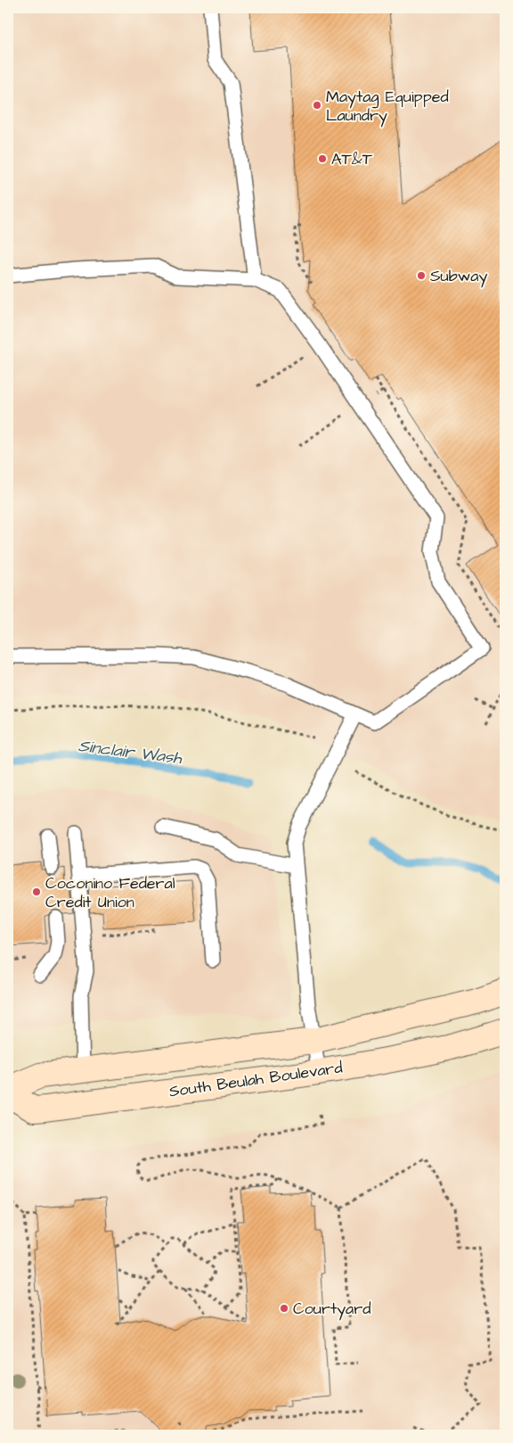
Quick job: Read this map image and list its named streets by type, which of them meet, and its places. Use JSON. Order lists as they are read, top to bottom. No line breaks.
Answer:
{"streets":{"main road":["South Beulah Boulevard"]},"water":["Sinclair Wash"],"places":["Maytag Equipped Laundry","AT&T","Subway","Coconino Federal Credit Union","Courtyard"]}
